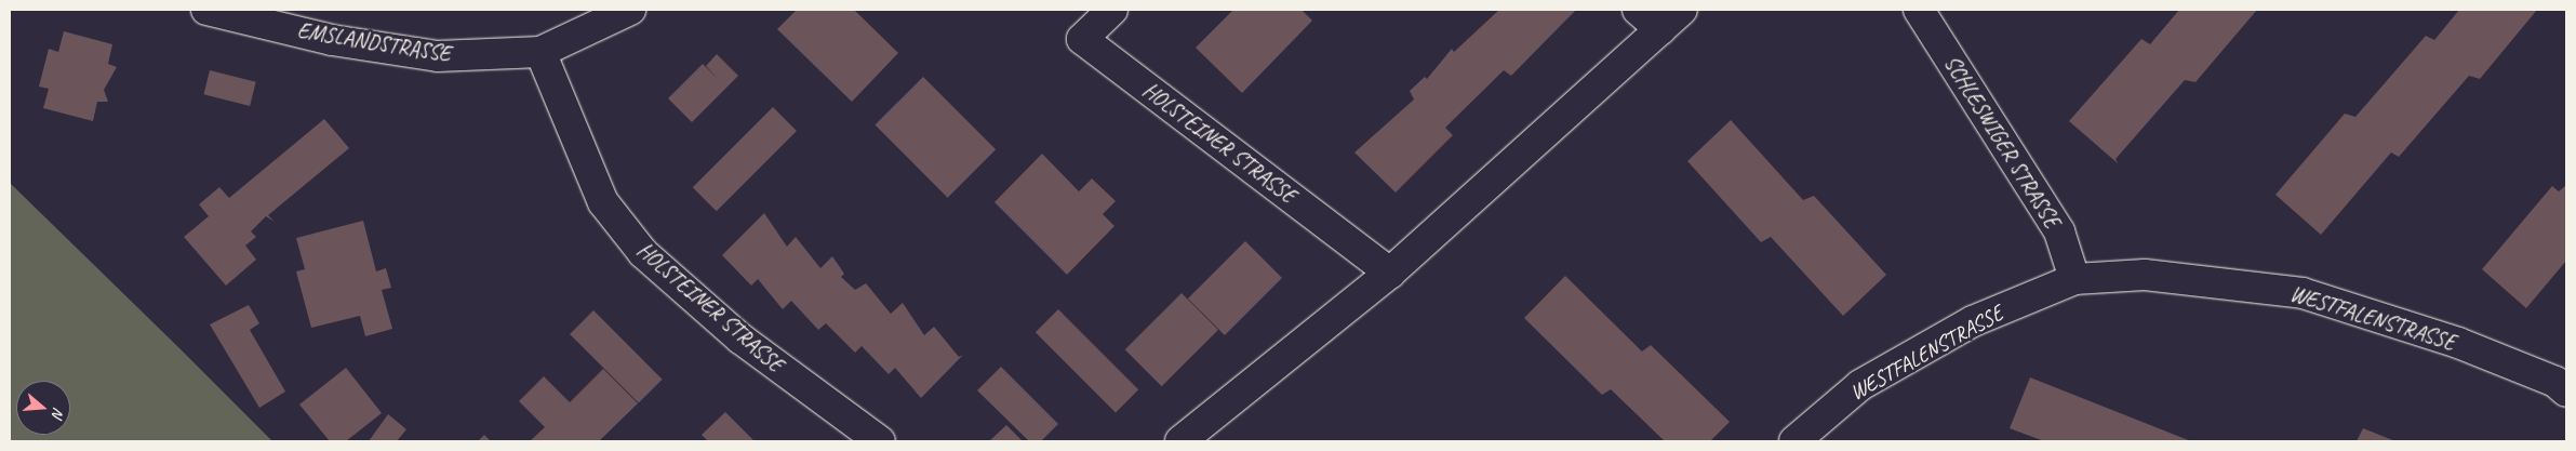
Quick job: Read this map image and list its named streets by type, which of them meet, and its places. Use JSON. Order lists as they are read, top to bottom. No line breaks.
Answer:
{"streets":{"street":["EMSLANDSTRASSE","SCHLESWIGER STRASSE","HOLSTEINER STRASSE","WESTFALENSTRASSE"]},"crossings":[["EMSLANDSTRASSE","HOLSTEINER STRASSE"],["SCHLESWIGER STRASSE","WESTFALENSTRASSE"]],"north":"right"}
